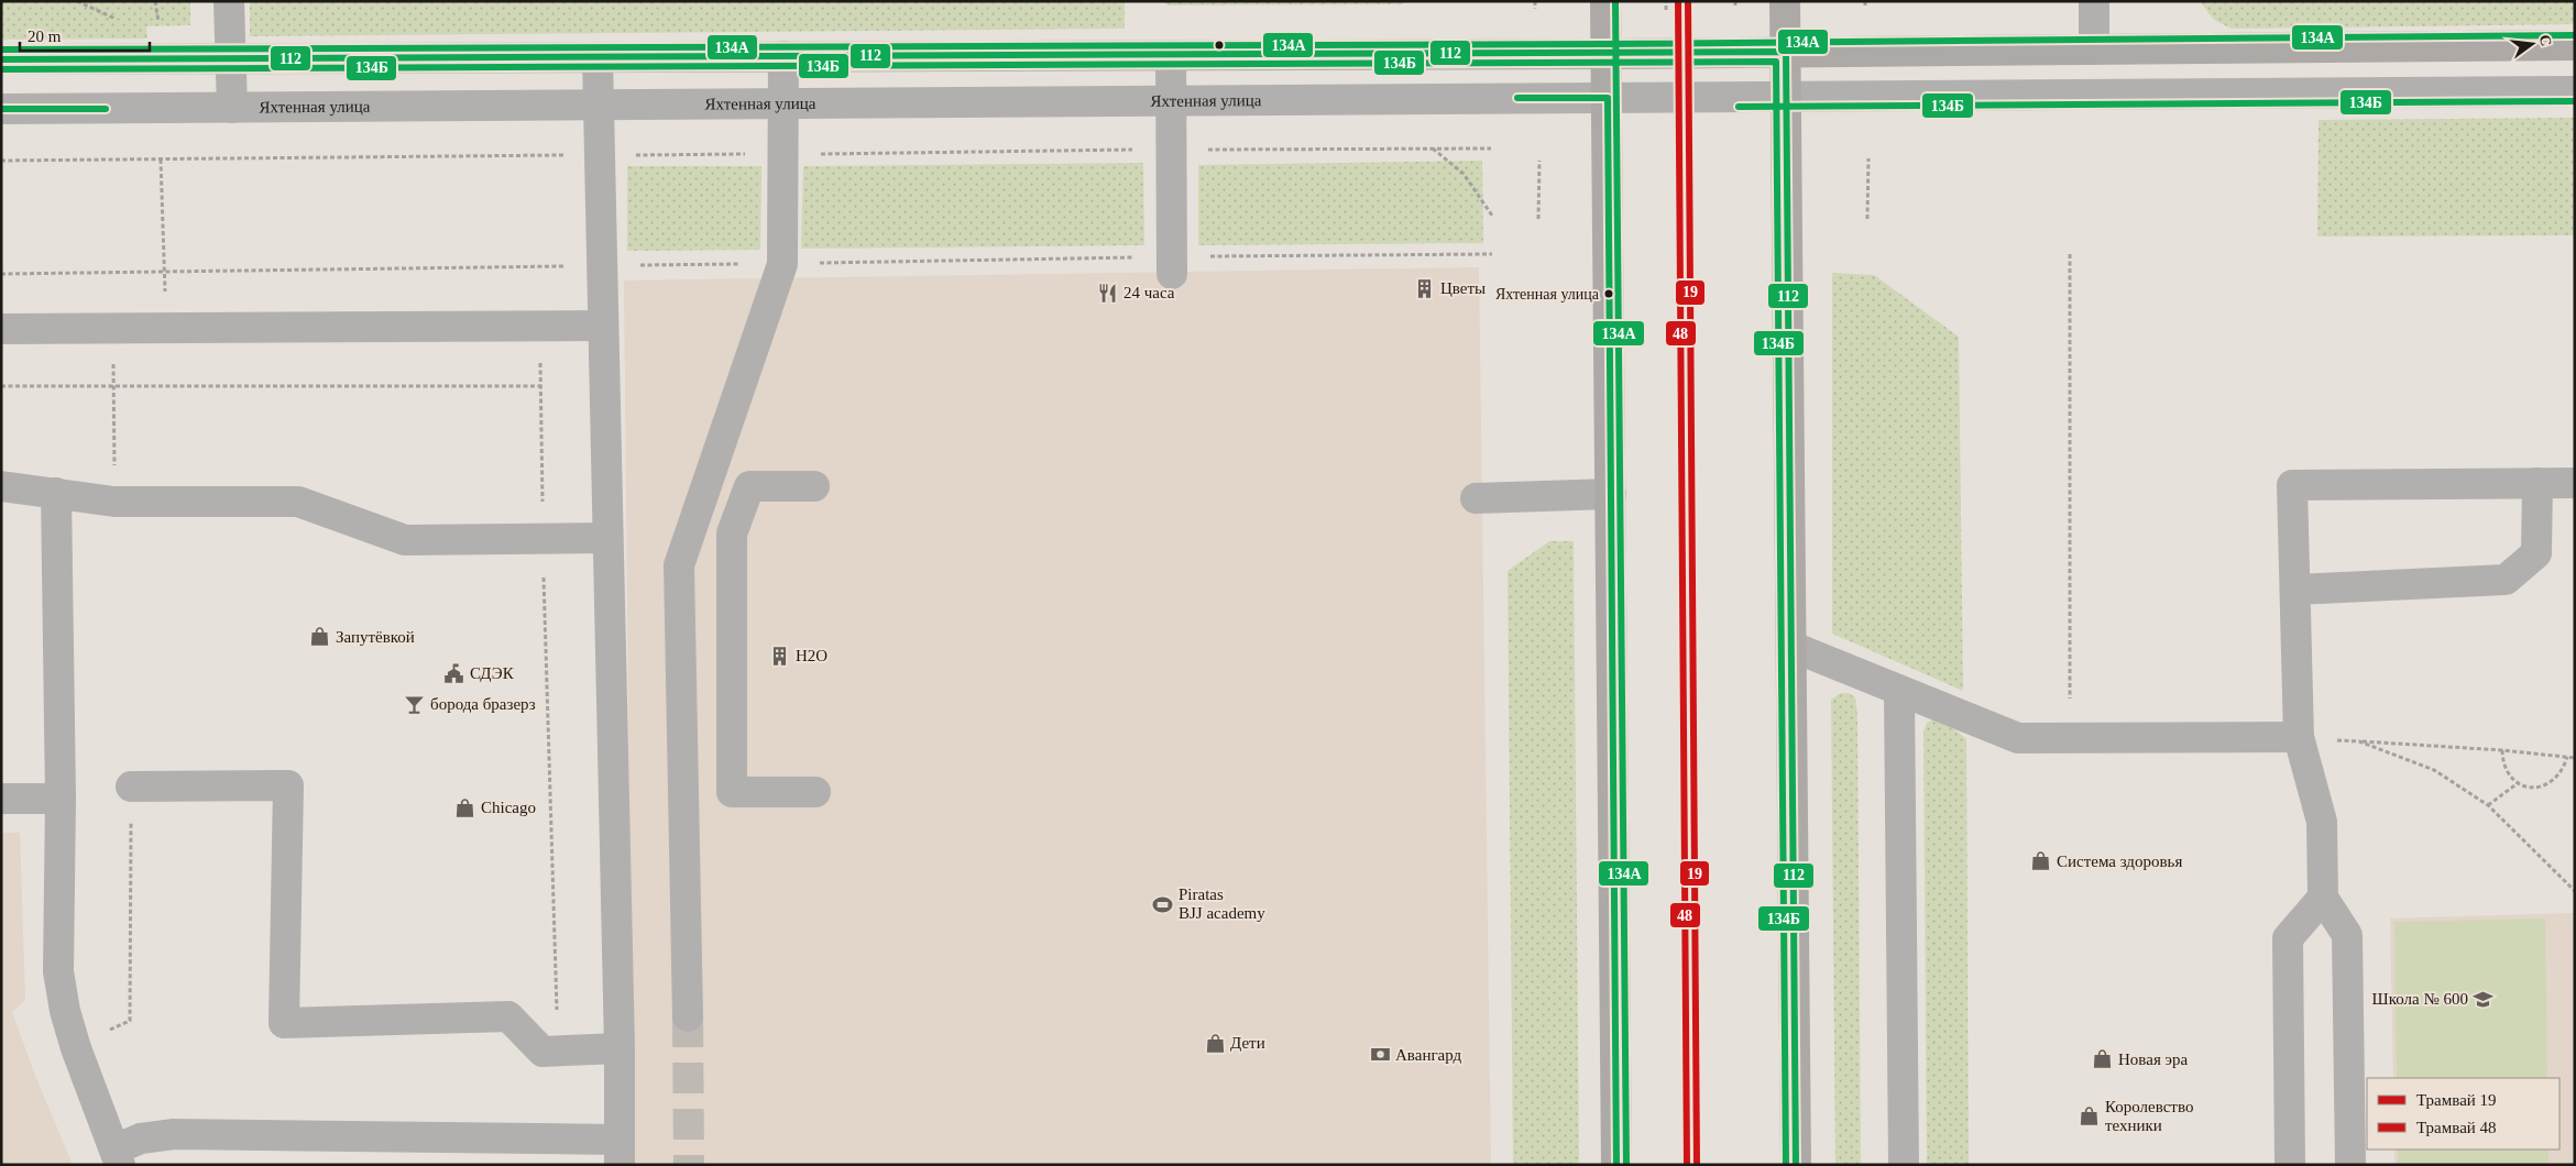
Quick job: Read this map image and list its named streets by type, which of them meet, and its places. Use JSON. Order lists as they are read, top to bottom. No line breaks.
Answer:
{"streets":{"street":["Яхтенная улица"]},"places":{"building":["Цветы","H2O"],"restaurant":["24 часа"],"other":["Яхтенная улица"],"shop":["Запутёвкой","Chicago","Cистема здоровья","Дети","Новая эра","Королевство техники"],"public building":["СДЭК"],"bar":["борода бразерз"],"sports":["Piratas BJJ academy"],"school or university":["Школа № 600"],"bank":["Авангард"]},"lines":["tram line 19","tram line 48","transit line 134А","transit line 112","transit line 134Б"],"legend":["Трамвай 19","Трамвай 48"],"scale_bar":"20 m","north":"right"}
